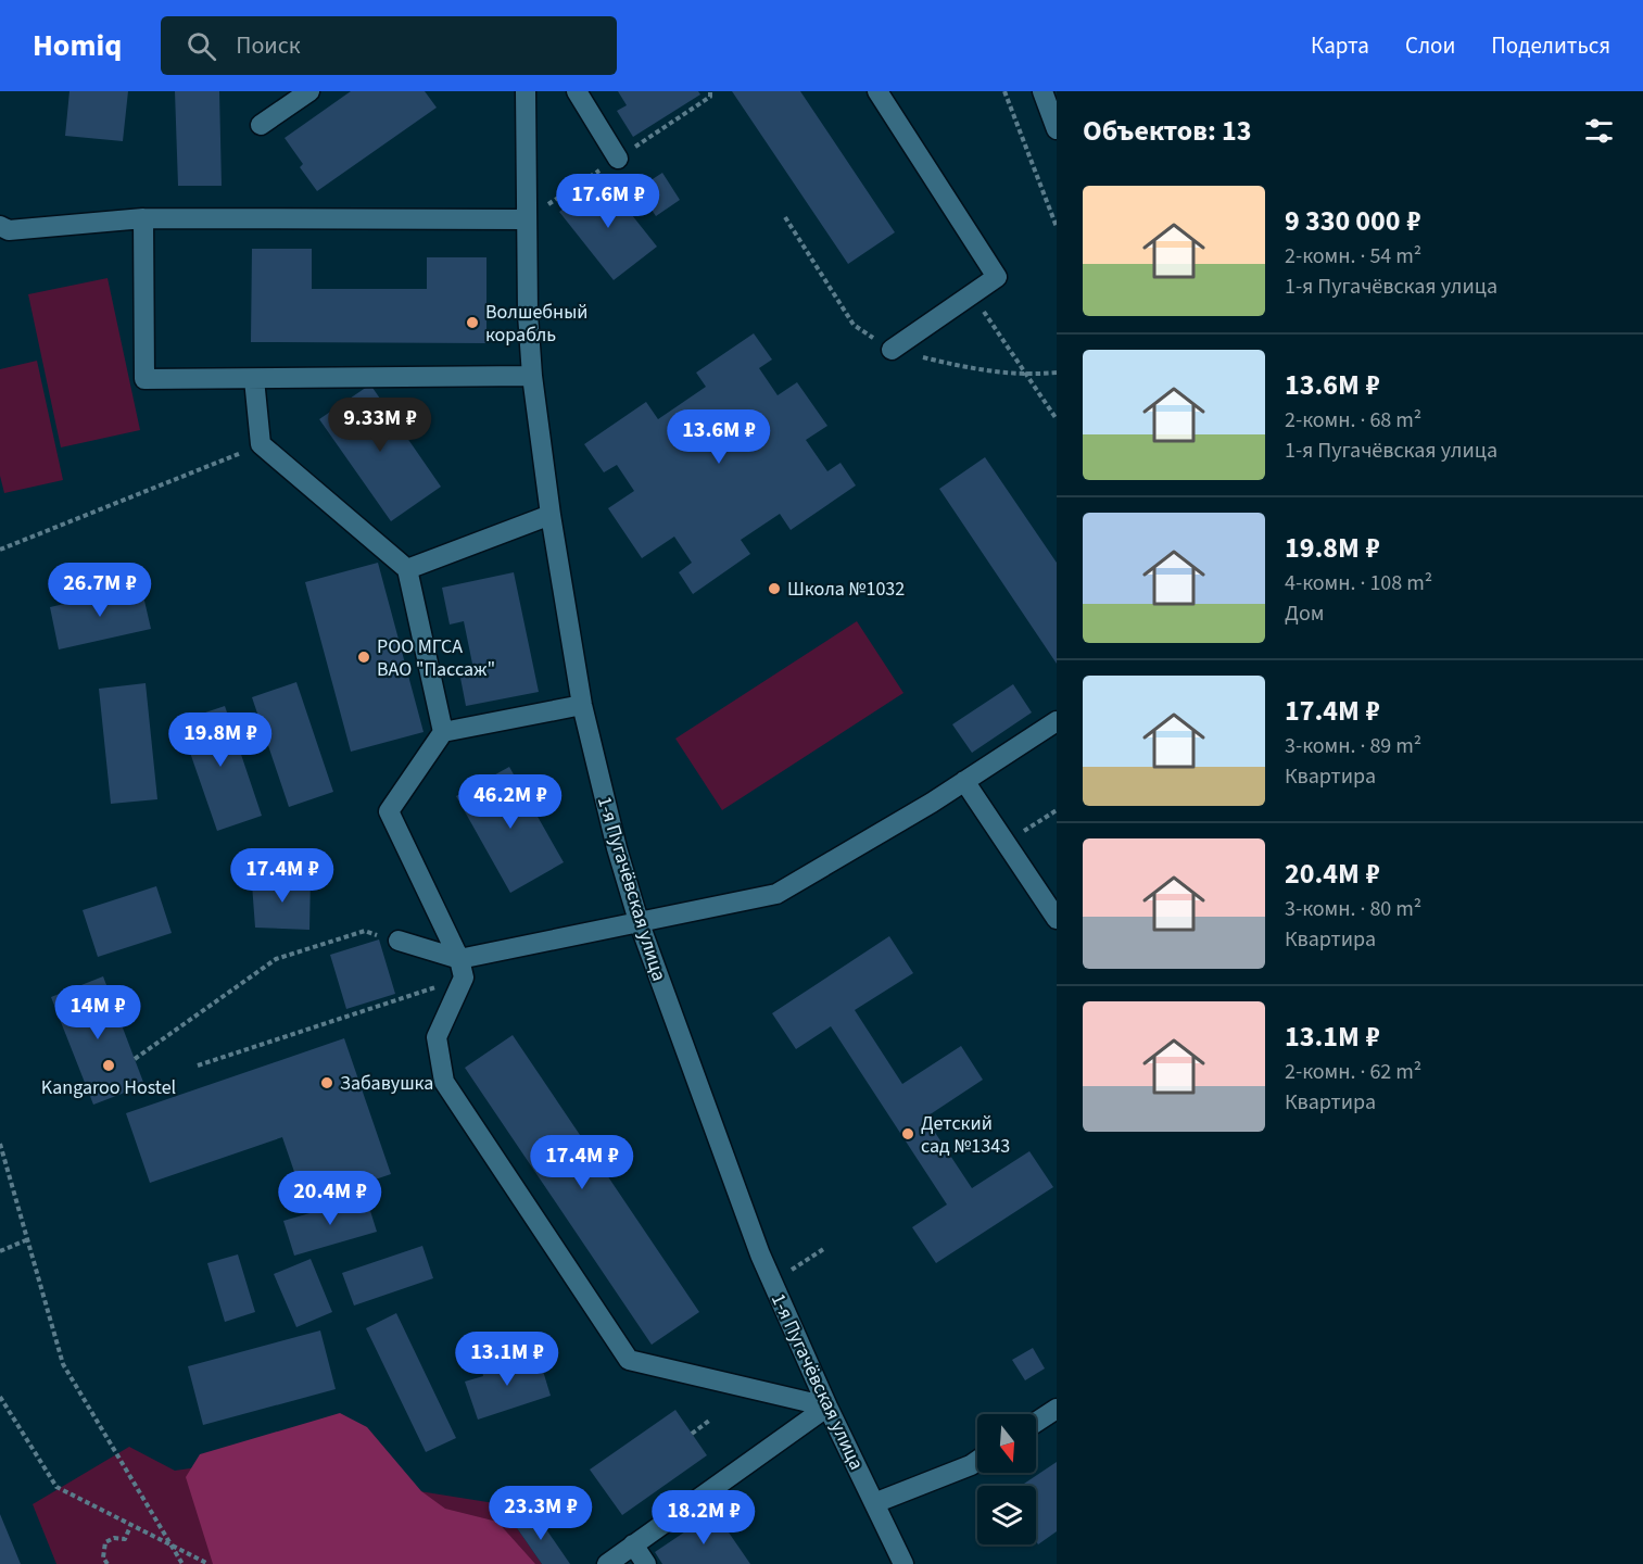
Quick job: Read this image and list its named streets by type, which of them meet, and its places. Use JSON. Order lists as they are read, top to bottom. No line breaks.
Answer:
{"streets":{"street":["1-я Пугачёвская улица"]},"places":["Волшебный корабль","Школа №1032","РОО МГСА ВАО \"Пассаж\"","Kangaroo Hostel","Забавушка","Детский сад №1343"],"north":"bottom","page":{"header":"Homiq","search":"Поиск","nav":["Карта","Слои","Поделиться"],"heading":"Объектов: 13","list":[{"name":"9 330 000 ₽","note":"2-комн. · 54 m² · 1-я Пугачёвская улица"},{"name":"13.6M ₽","note":"2-комн. · 68 m² · 1-я Пугачёвская улица"},{"name":"19.8M ₽","note":"4-комн. · 108 m² · Дом"},{"name":"17.4M ₽","note":"3-комн. · 89 m² · Квартира"},{"name":"20.4M ₽","note":"3-комн. · 80 m² · Квартира"},{"name":"13.1M ₽","note":"2-комн. · 62 m² · Квартира"}],"price":["17.6M ₽","9.33M ₽","13.6M ₽","26.7M ₽","19.8M ₽","46.2M ₽","17.4M ₽","14M ₽","17.4M ₽","20.4M ₽","13.1M ₽","23.3M ₽","18.2M ₽"]}}
